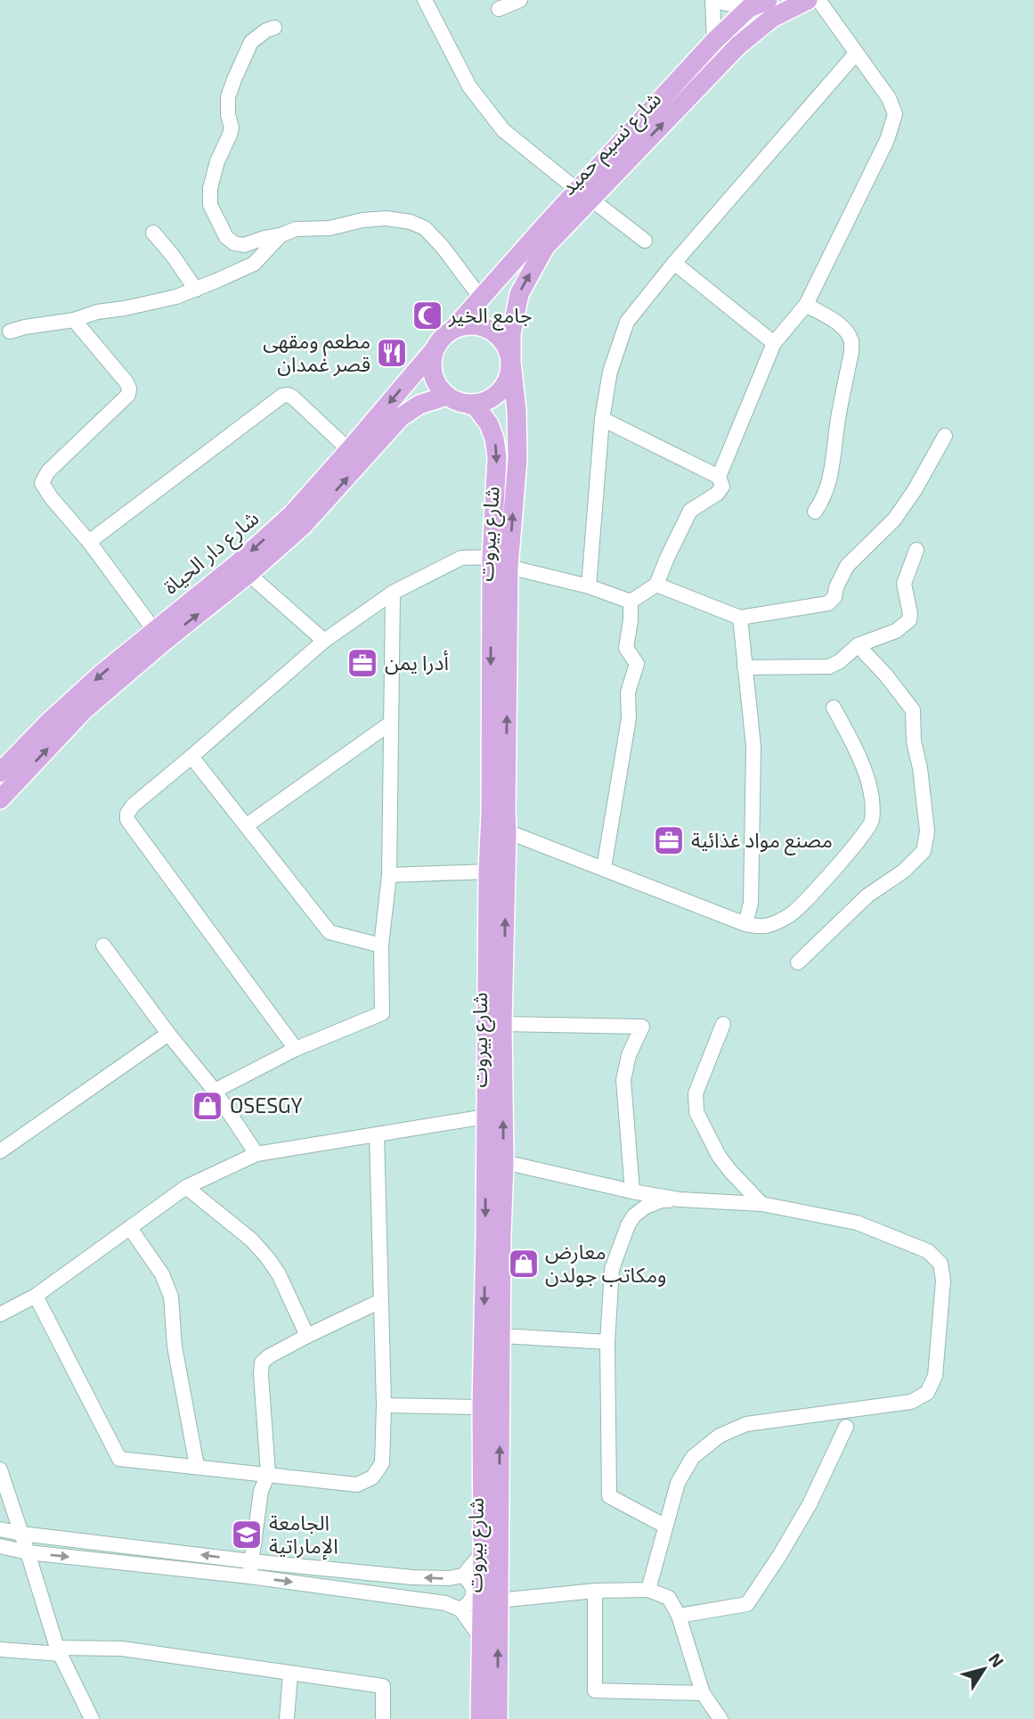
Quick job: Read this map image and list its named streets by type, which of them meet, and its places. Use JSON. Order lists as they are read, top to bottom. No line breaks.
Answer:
{"streets":{"main road":["شارع نسيم حميد","شارع بيروت","شارع دار الحياة"]},"crossings":[["شارع نسيم حميد","شارع بيروت"],["شارع نسيم حميد","شارع دار الحياة"],["شارع بيروت","شارع دار الحياة"]],"places":{"mosque":["جامع الخير"],"restaurant":["مطعم ومقهى قصر غمدان"],"office":["أدرا يمن","مصنع مواد غذائية"],"shop":["OSESGY","معارض ومكاتب جولدن"],"school or university":["الجامعة الإماراتية"]},"north":"top right"}
